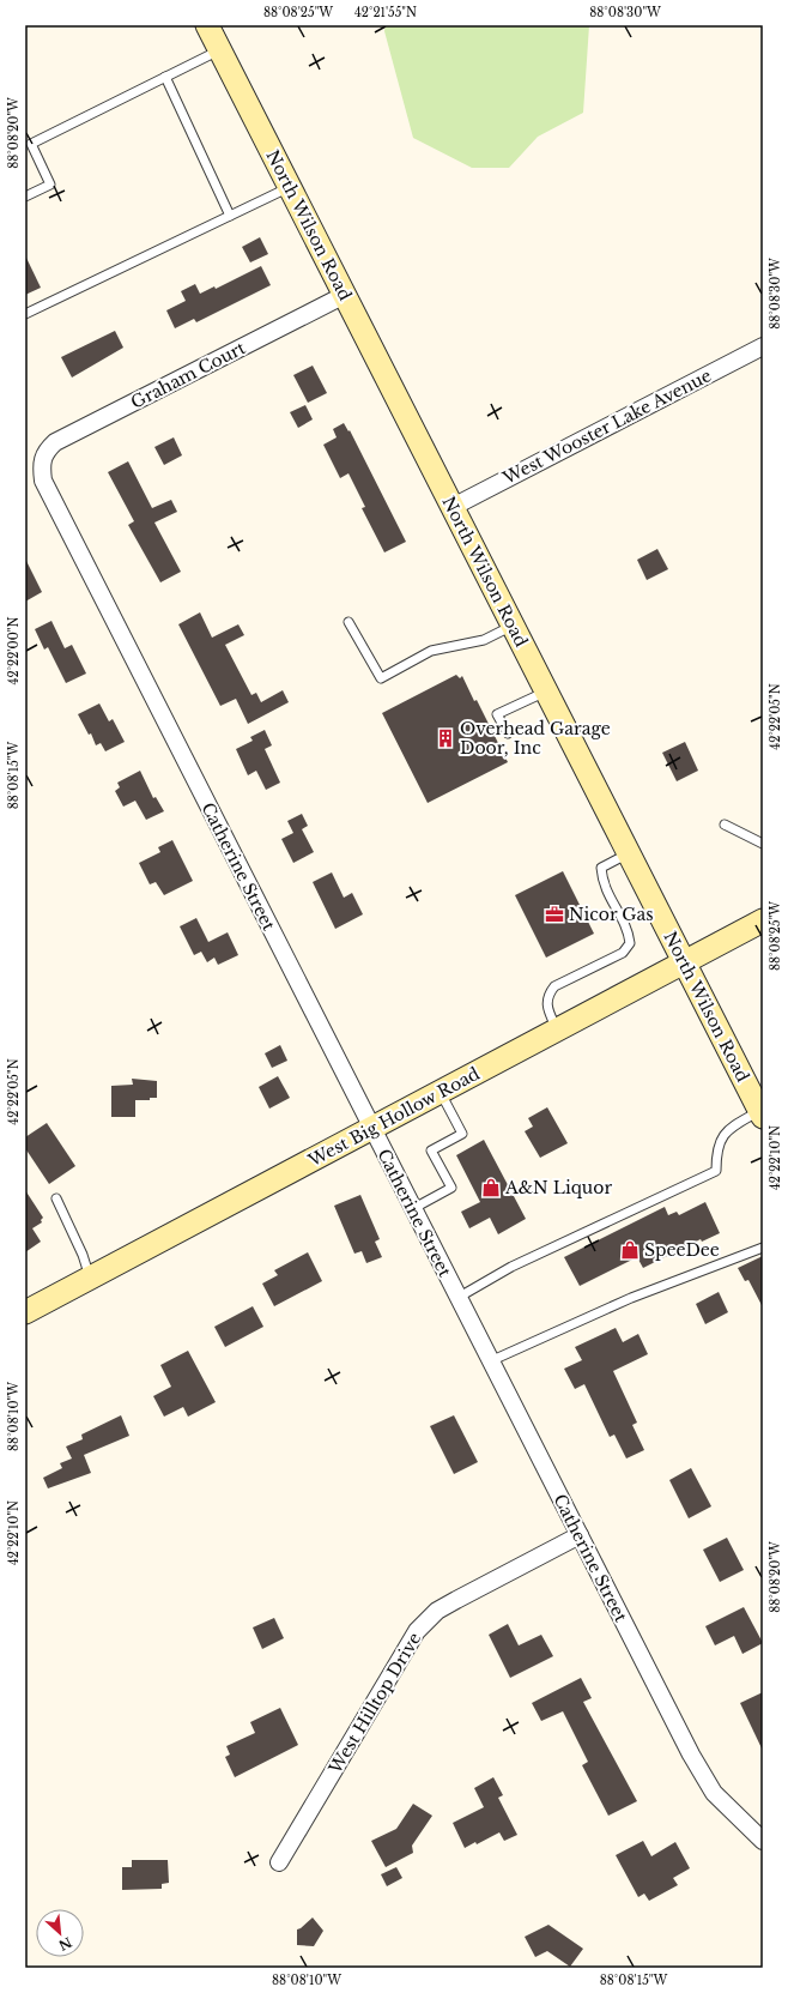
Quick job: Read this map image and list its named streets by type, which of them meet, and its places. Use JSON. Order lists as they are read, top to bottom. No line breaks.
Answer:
{"streets":{"street":["North Wilson Road","Graham Court","West Wooster Lake Avenue","Catherine Street","West Big Hollow Road","West Hilltop Drive"]},"crossings":[["North Wilson Road","Graham Court"],["North Wilson Road","West Wooster Lake Avenue"],["North Wilson Road","West Big Hollow Road"],["Graham Court","Catherine Street"],["Catherine Street","West Big Hollow Road"],["Catherine Street","West Hilltop Drive"]],"places":{"building":["Overhead Garage Door, Inc"],"office":["Nicor Gas"],"shop":["A&N Liquor","SpeeDee"]},"north":"bottom right","coordinates":["88°08'25\"W","42°21'55\"N","88°08'30\"W","88°08'20\"W","42°22'00\"N","42°22'05\"N","88°08'15\"W","42°22'10\"N","88°08'10\"W"]}
